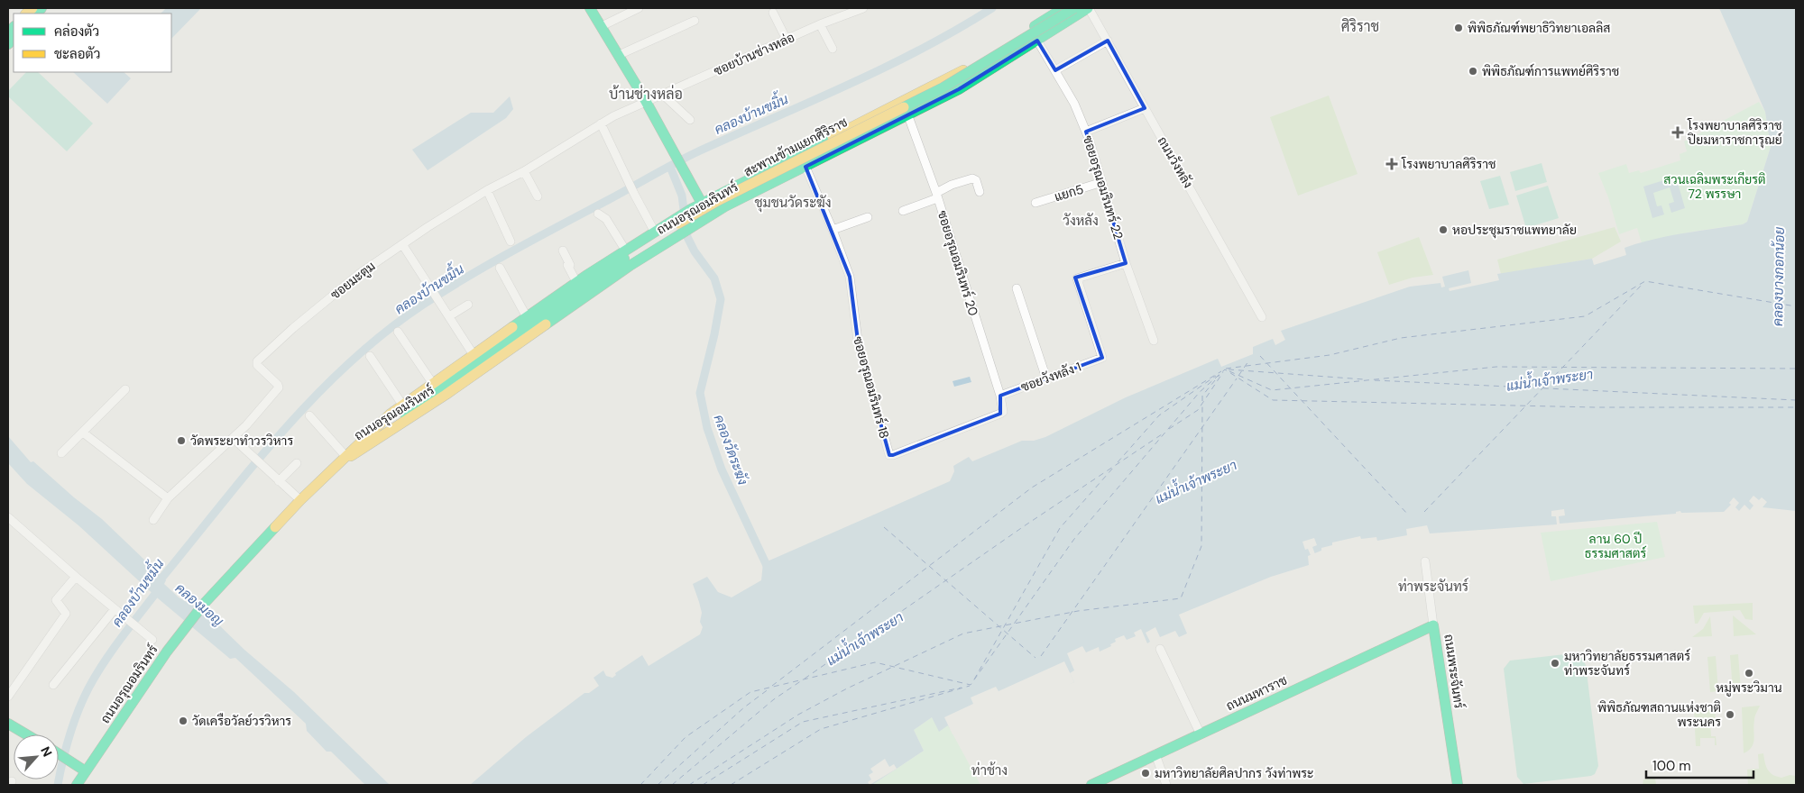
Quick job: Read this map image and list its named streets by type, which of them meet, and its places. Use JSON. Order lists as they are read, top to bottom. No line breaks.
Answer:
{"streets":{"main road":["สะพานข้ามแยกศิริราช","ถนนอรุณอมรินทร์","ถนนพระจันทร์","ถนนมหาราช"],"street":["ซอยบ้านช่างหล่อ","ถนนวังหลัง","ซอยอรุณอมรินทร์ 22","แยก5","ซอยอรุณอมรินทร์ 20","ซอยมะตูม","ซอยวังหลัง 1","ซอยอรุณอมรินทร์ 18"]},"crossings":[["ซอยบ้านช่างหล่อ","ซอยมะตูม"],["สะพานข้ามแยกศิริราช","ถนนอรุณอมรินทร์"],["ถนนวังหลัง","ถนนอรุณอมรินทร์"],["ซอยอรุณอมรินทร์ 22","แยก5"],["ซอยอรุณอมรินทร์ 22","ถนนอรุณอมรินทร์"],["ซอยอรุณอมรินทร์ 22","ซอยวังหลัง 1"],["ถนนอรุณอมรินทร์","ซอยอรุณอมรินทร์ 20"],["ถนนอรุณอมรินทร์","ซอยอรุณอมรินทร์ 18"],["ซอยอรุณอมรินทร์ 20","ซอยวังหลัง 1"],["ซอยอรุณอมรินทร์ 20","ซอยอรุณอมรินทร์ 18"],["ถนนพระจันทร์","ถนนมหาราช"]],"districts":["ศิริราช","บ้านช่างหล่อ","ชุมชนวัดระฆัง","วังหลัง","ท่าพระจันทร์","ท่าช้าง"],"water":["คลองบ้านขมิ้น","คลองบางกอกน้อย","แม่น้ำเจ้าพระยา","คลองวัดระฆัง","คลองมอญ"],"parks":["สวนเฉลิมพระเกียรติ 72 พรรษา","ลาน 60 ปี ธรรมศาสตร์"],"places":{"other":["พิพิธภัณฑ์พยาธิวิทยาเอลลิส","พิพิธภัณฑ์การแพทย์ศิริราช","หอประชุมราชแพทยาลัย","วัดพระยาทําวรวิหาร","มหาวิทยาลัยธรรมศาสตร์ ท่าพระจันทร์","หมู่พระวิมาน","พิพิธภัณฑสถานแห่งชาติ พระนคร","วัดเครือวัลย์วรวิหาร","มหาวิทยาลัยศิลปากร วังท่าพระ"],"health":["โรงพยาบาลศิริราช ปิยมหาราชการุณย์","โรงพยาบาลศิริราช"]},"legend":["คล่องตัว","ชะลอตัว"],"scale_bar":"100 m","north":"top right"}
